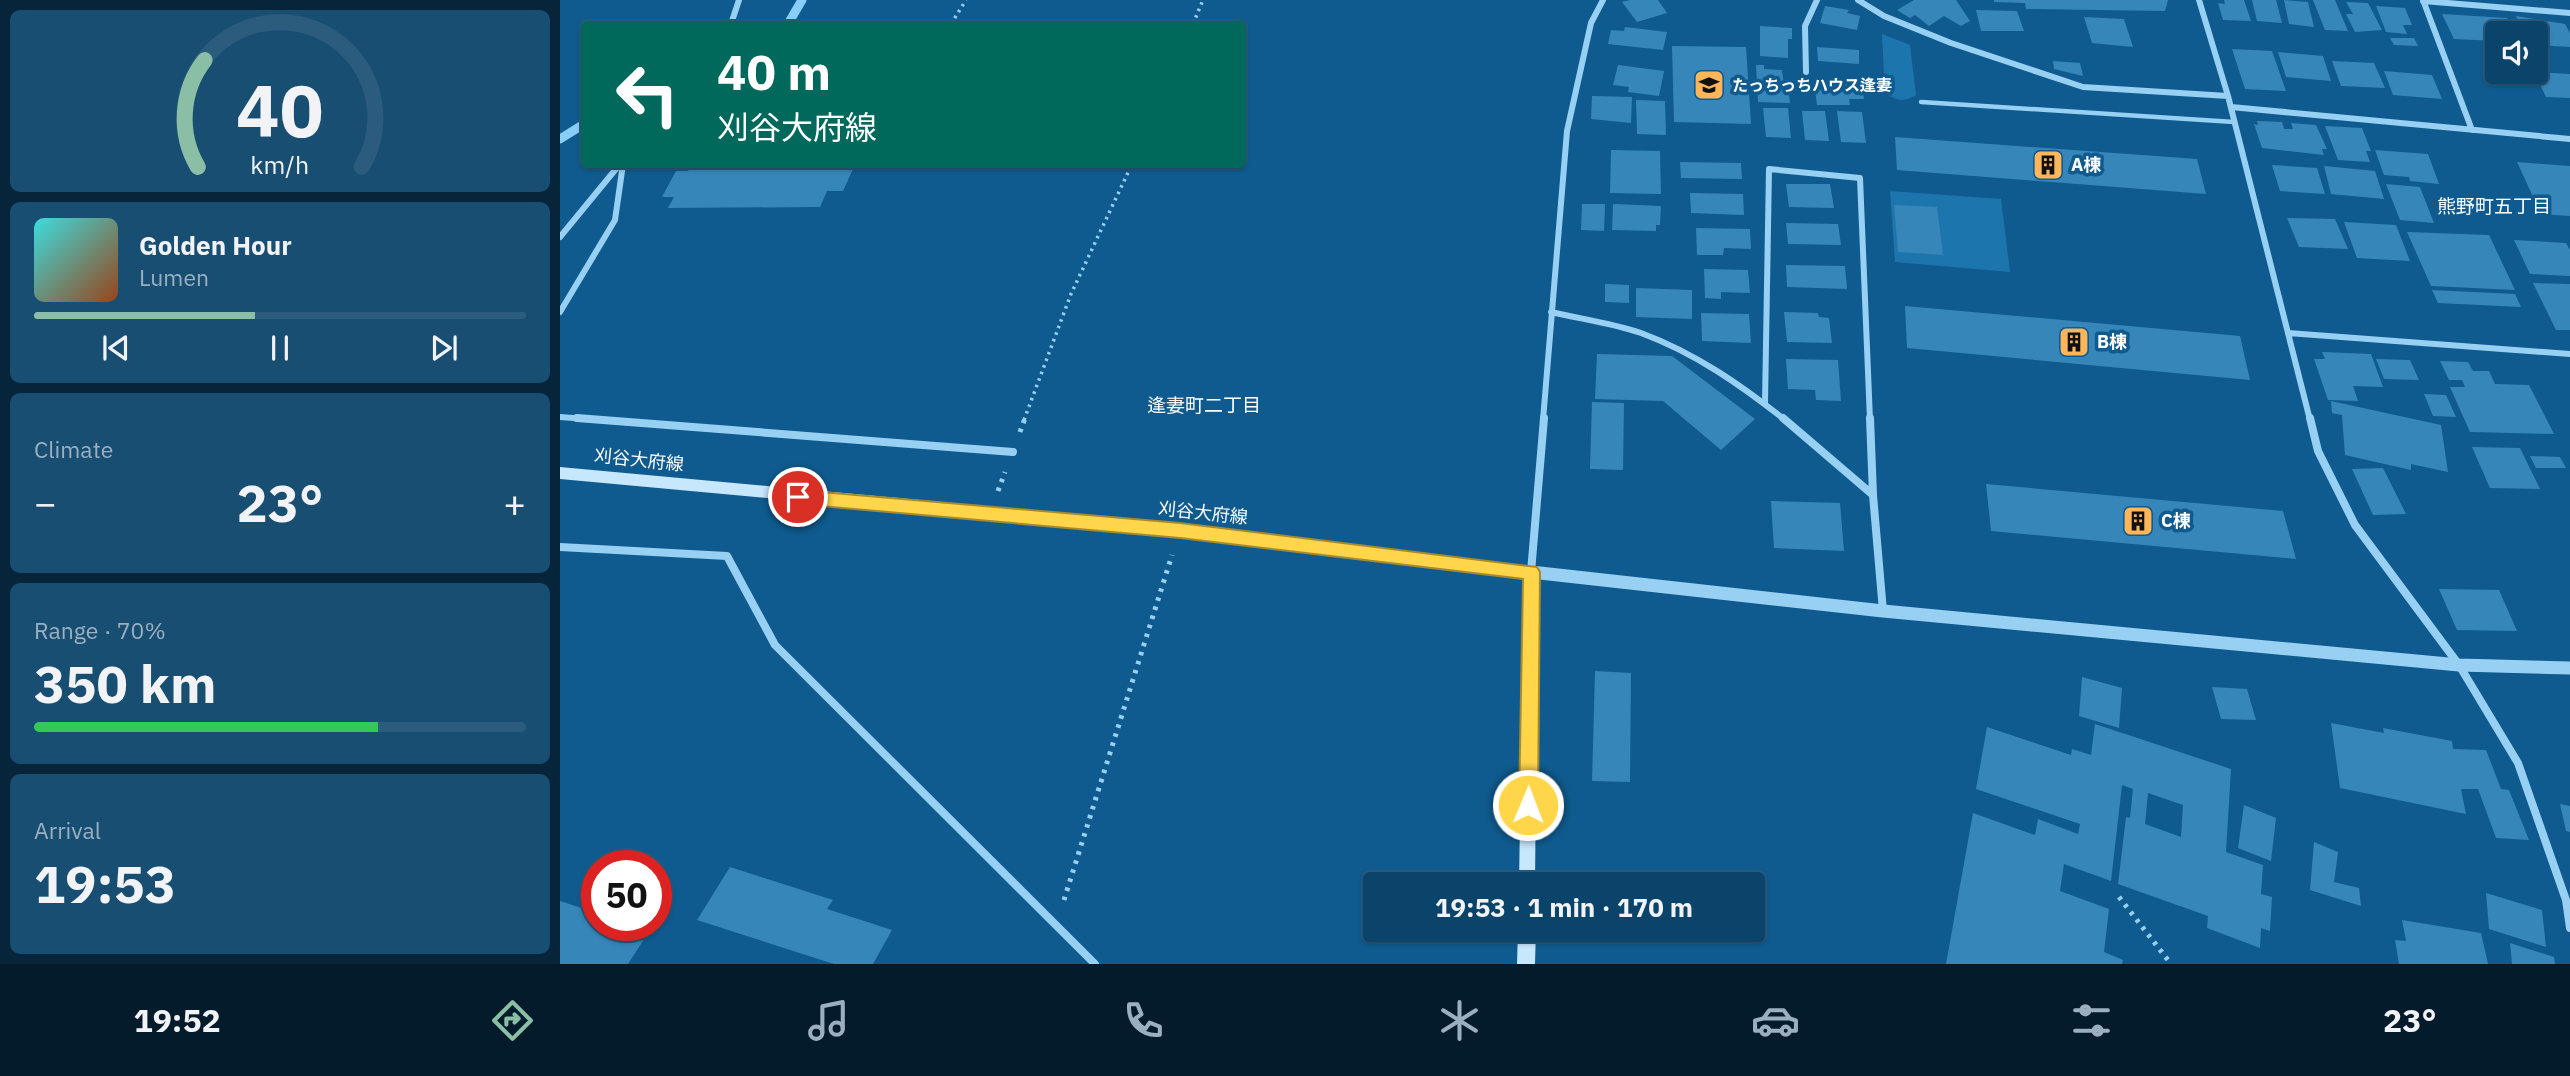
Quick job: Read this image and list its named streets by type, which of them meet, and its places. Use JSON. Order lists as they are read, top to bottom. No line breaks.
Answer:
{"streets":{"main road":["刈谷大府線"]},"districts":["熊野町五丁目","逢妻町二丁目"],"places":{"school or university":["たっちっちハウス逢妻"],"building":["A棟","B棟","C棟"]},"page":{"turn":["40 m","刈谷大府線"],"song":["Golden Hour","Lumen"],"tile":["Climate",["Range · 70%","350 km"],["Arrival","19:53"]],"heat":["−","23°","+"],"limit":"50","trip":"19:53 · 1 min · 170 m","tabs":["19:52","23°"],"gauge":["40","km/h"]}}
